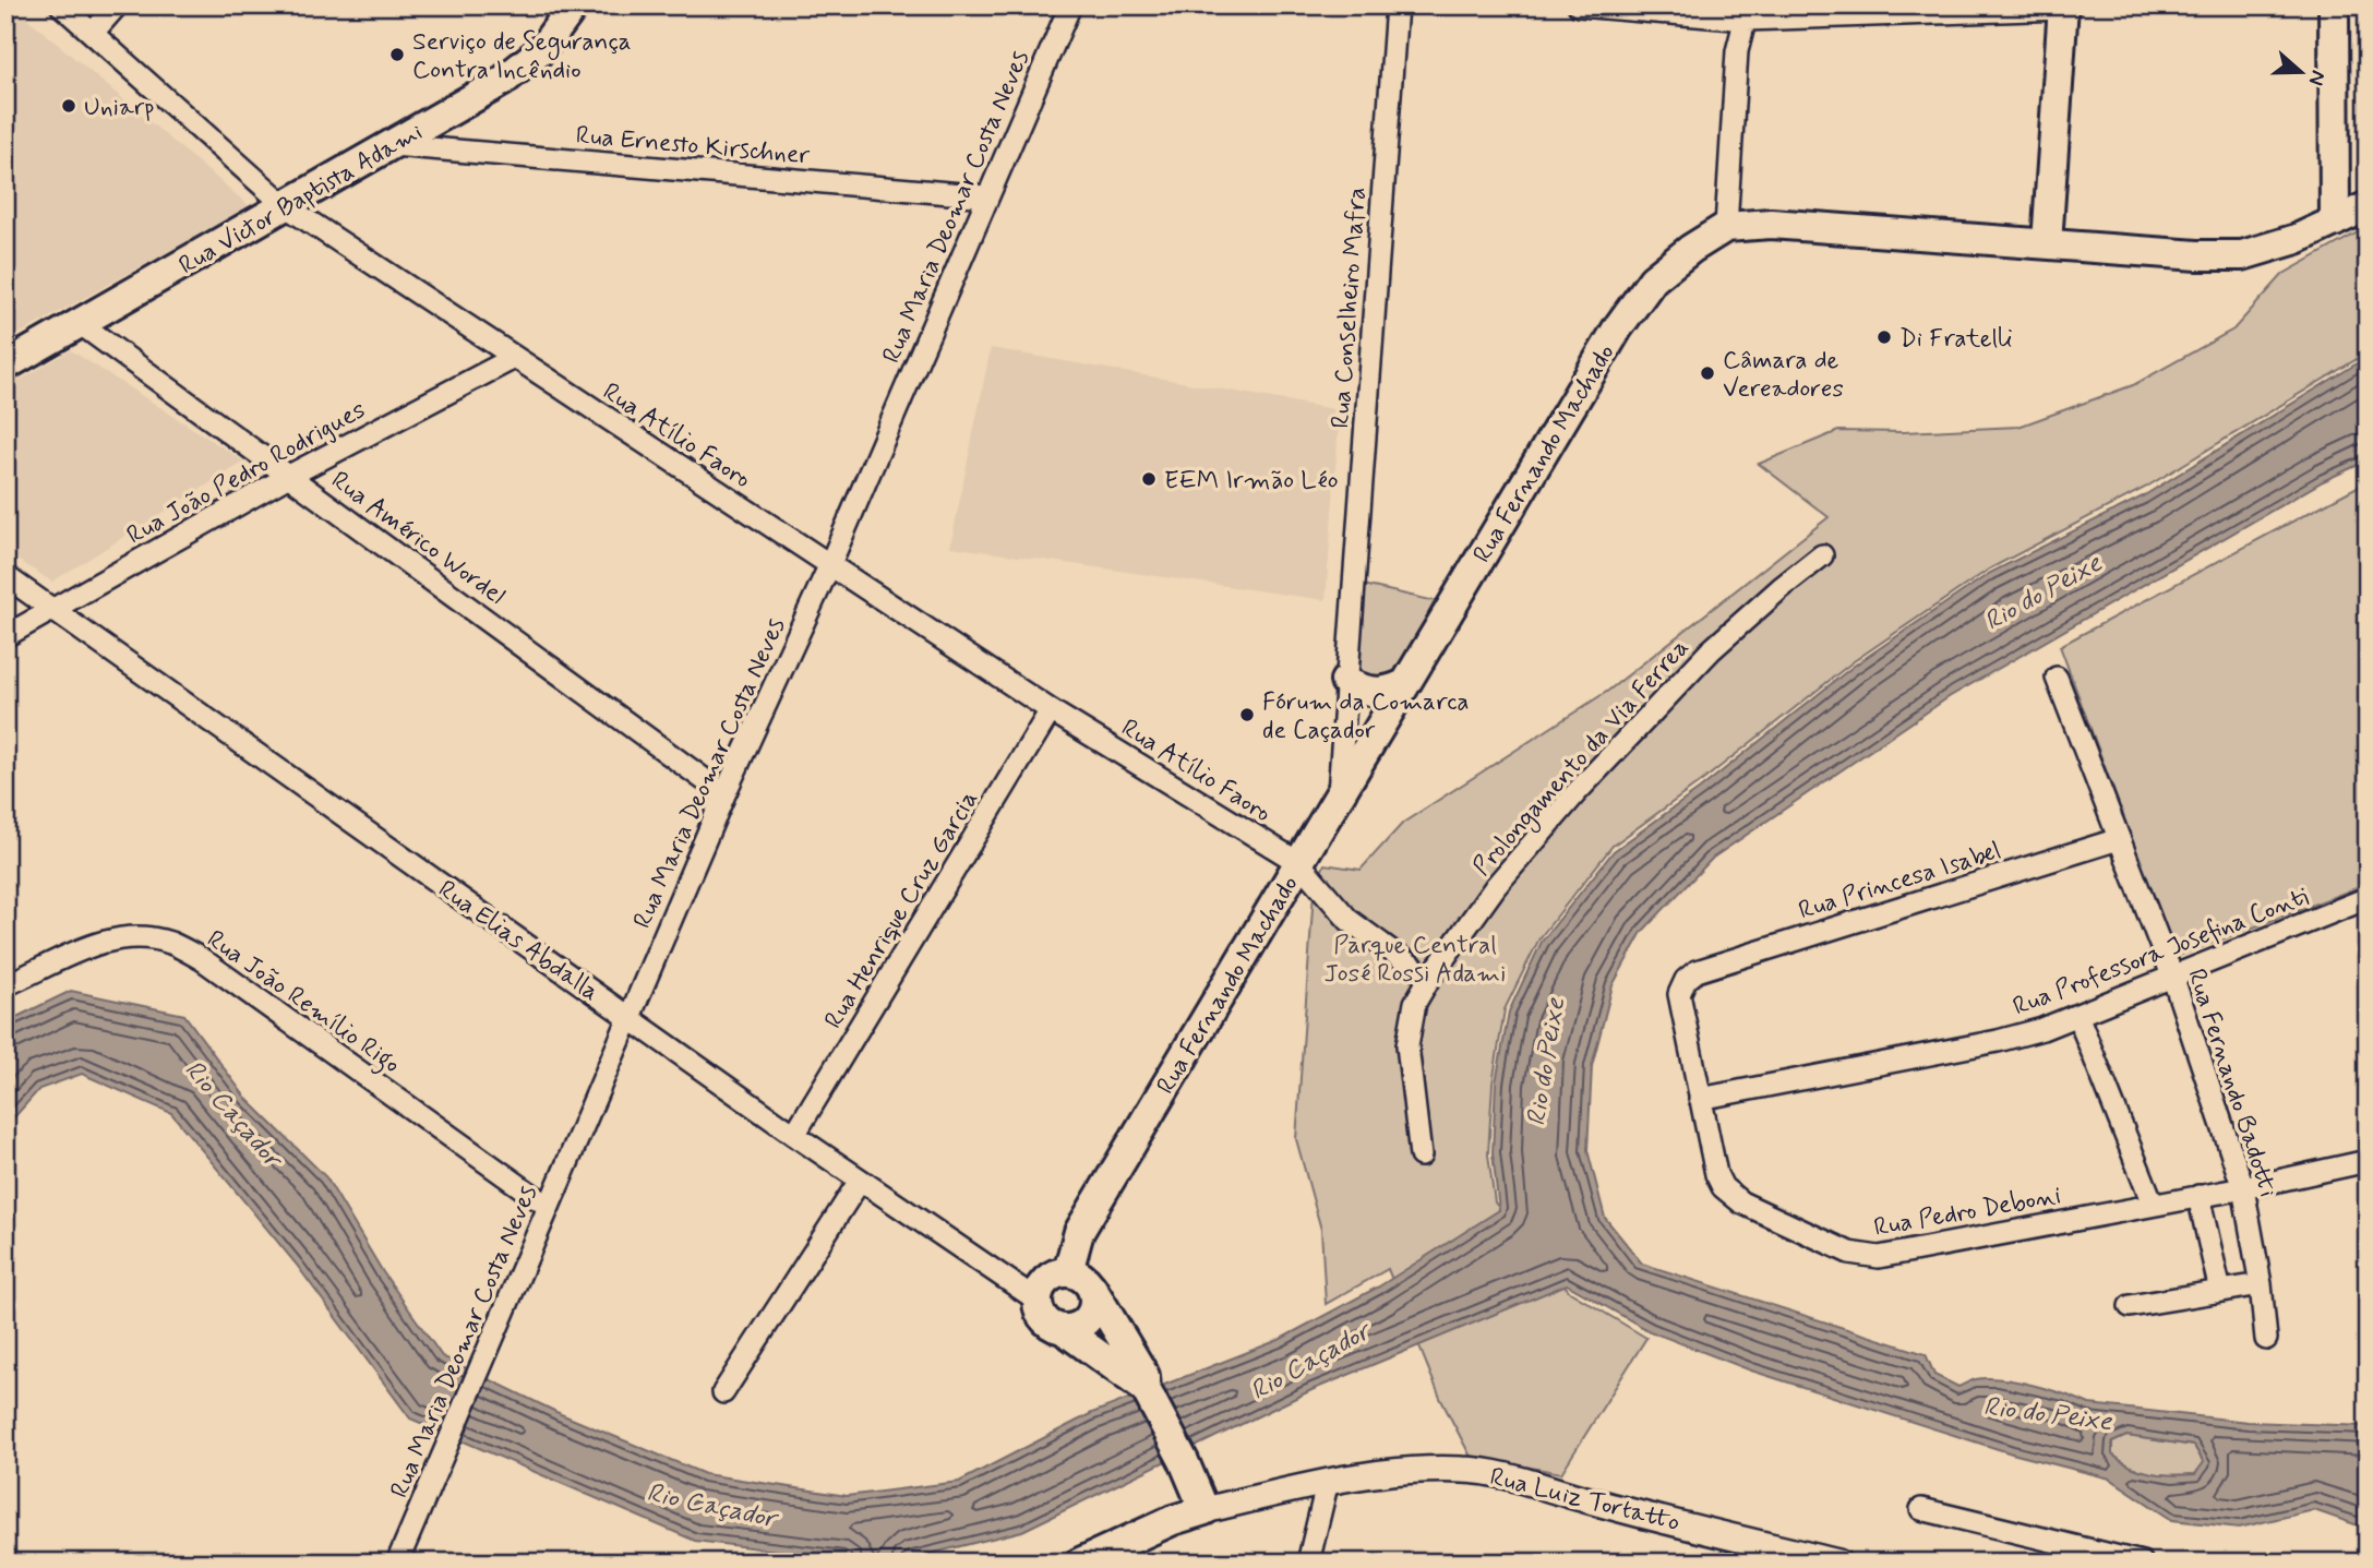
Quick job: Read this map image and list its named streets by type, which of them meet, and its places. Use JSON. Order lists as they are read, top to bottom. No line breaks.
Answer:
{"streets":{"main road":["Rua Victor Baptista Adami","Rua Fernando Machado"],"street":["Rua Ernesto Kirschner","Rua Maria Deomar Costa Neves","Rua Conselheiro Mafra","Rua Atílio Faoro","Rua João Pedro Rodrigues","Rua Américo Wordel","Prolongamento da Via Ferrea","Rua Princesa Isabel","Rua Henrique Cruz Garcia","Rua Elias Abdalla","Rua Professora Josefina Conti","Rua João Remílio Rigo","Rua Fernando Badotti","Rua Pedro Deboni","Rua Luiz Tortatto"]},"crossings":[["Rua Ernesto Kirschner","Rua Victor Baptista Adami"],["Rua Ernesto Kirschner","Rua Maria Deomar Costa Neves"],["Rua Victor Baptista Adami","Rua Atílio Faoro"],["Rua Victor Baptista Adami","Rua Américo Wordel"],["Rua Maria Deomar Costa Neves","Rua Atílio Faoro"],["Rua Maria Deomar Costa Neves","Rua Américo Wordel"],["Rua Maria Deomar Costa Neves","Rua Elias Abdalla"],["Rua Maria Deomar Costa Neves","Rua João Remílio Rigo"],["Rua Conselheiro Mafra","Rua Fernando Machado"],["Rua Atílio Faoro","Rua Fernando Machado"],["Rua Atílio Faoro","Rua João Pedro Rodrigues"],["Rua Atílio Faoro","Prolongamento da Via Ferrea"],["Rua Atílio Faoro","Rua Henrique Cruz Garcia"],["Rua Fernando Machado","Rua Elias Abdalla"],["Rua João Pedro Rodrigues","Rua Américo Wordel"],["Rua João Pedro Rodrigues","Rua Elias Abdalla"],["Rua Princesa Isabel","Rua Fernando Badotti"],["Rua Princesa Isabel","Rua Pedro Deboni"],["Rua Henrique Cruz Garcia","Rua Elias Abdalla"],["Rua Professora Josefina Conti","Rua Fernando Badotti"],["Rua Professora Josefina Conti","Rua Pedro Deboni"],["Rua Fernando Badotti","Rua Pedro Deboni"]],"water":["Rio do Peixe","Rio Caçador"],"parks":["Parque Central José Rossi Adami"],"places":["Serviço de Segurança Contra Incêndio","Uniarp","Di Fratelli","Câmara de Vereadores","EEM Irmão Léo","Fórum da Comarca de Caçador"],"north":"right"}
